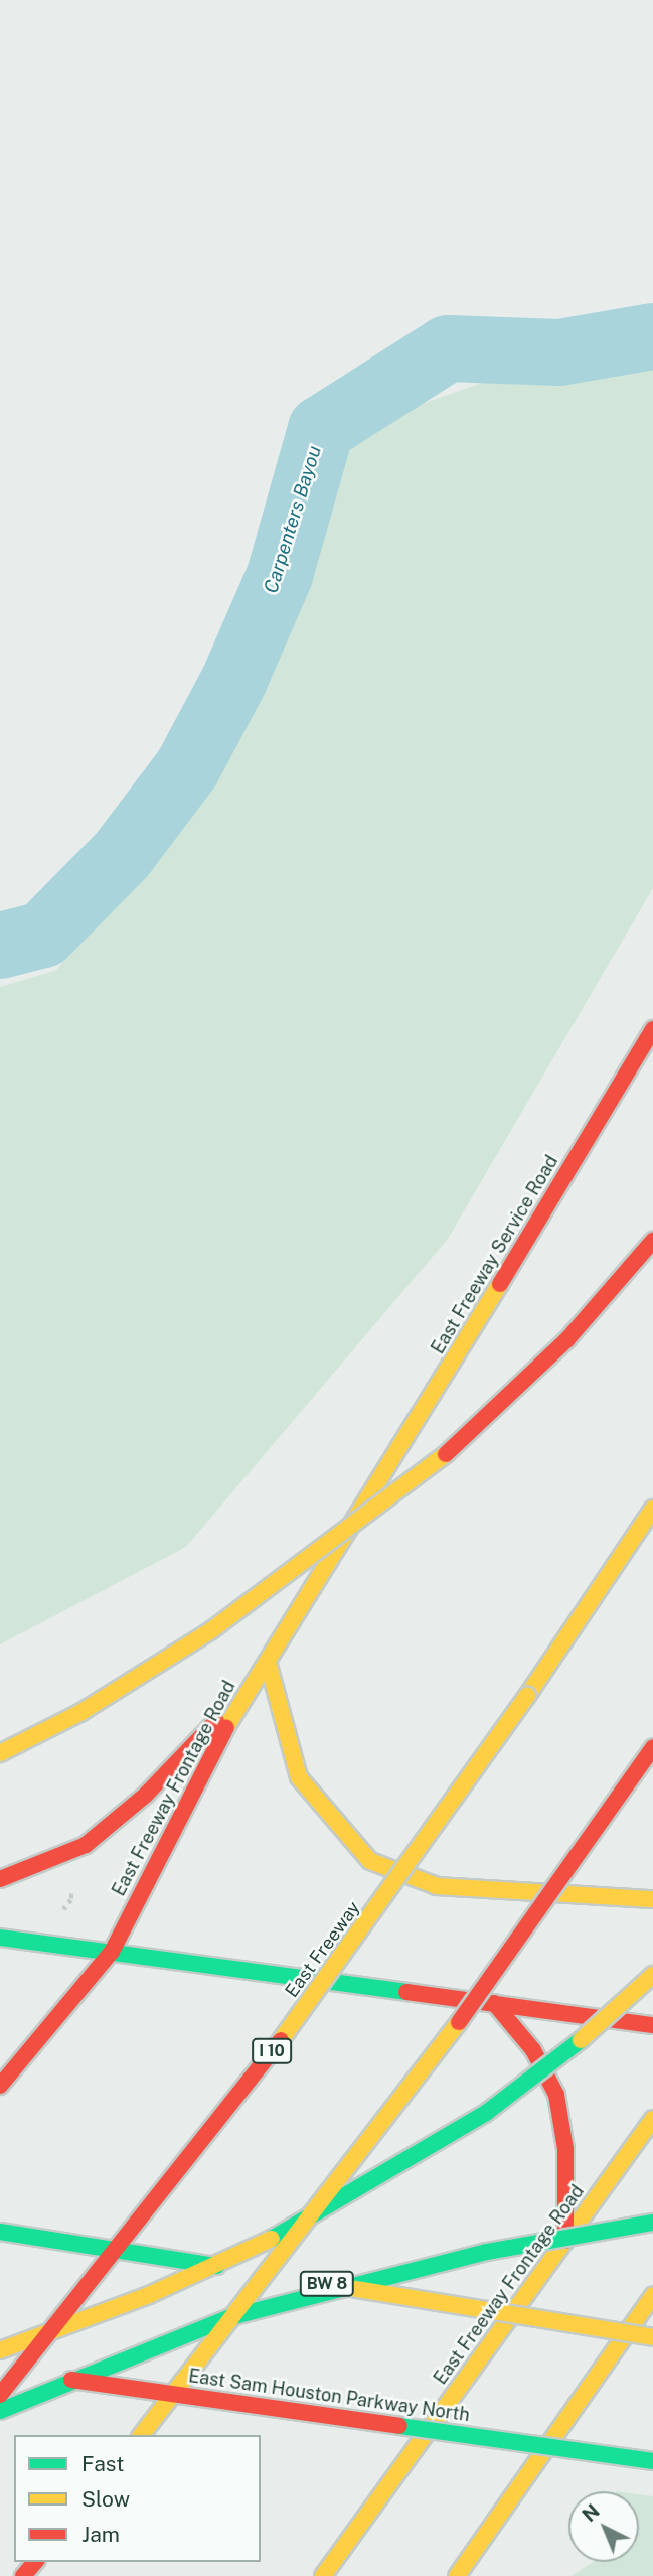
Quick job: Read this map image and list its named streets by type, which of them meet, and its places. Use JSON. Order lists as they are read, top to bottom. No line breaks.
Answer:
{"streets":{"main road":["East Freeway Service Road","East Freeway Frontage Road","East Freeway","I 10","BW 8","East Sam Houston Parkway North"]},"crossings":[["East Freeway Service Road","East Freeway Frontage Road"]],"water":["Carpenters Bayou"],"legend":["Fast","Slow","Jam"],"north":"top left"}
